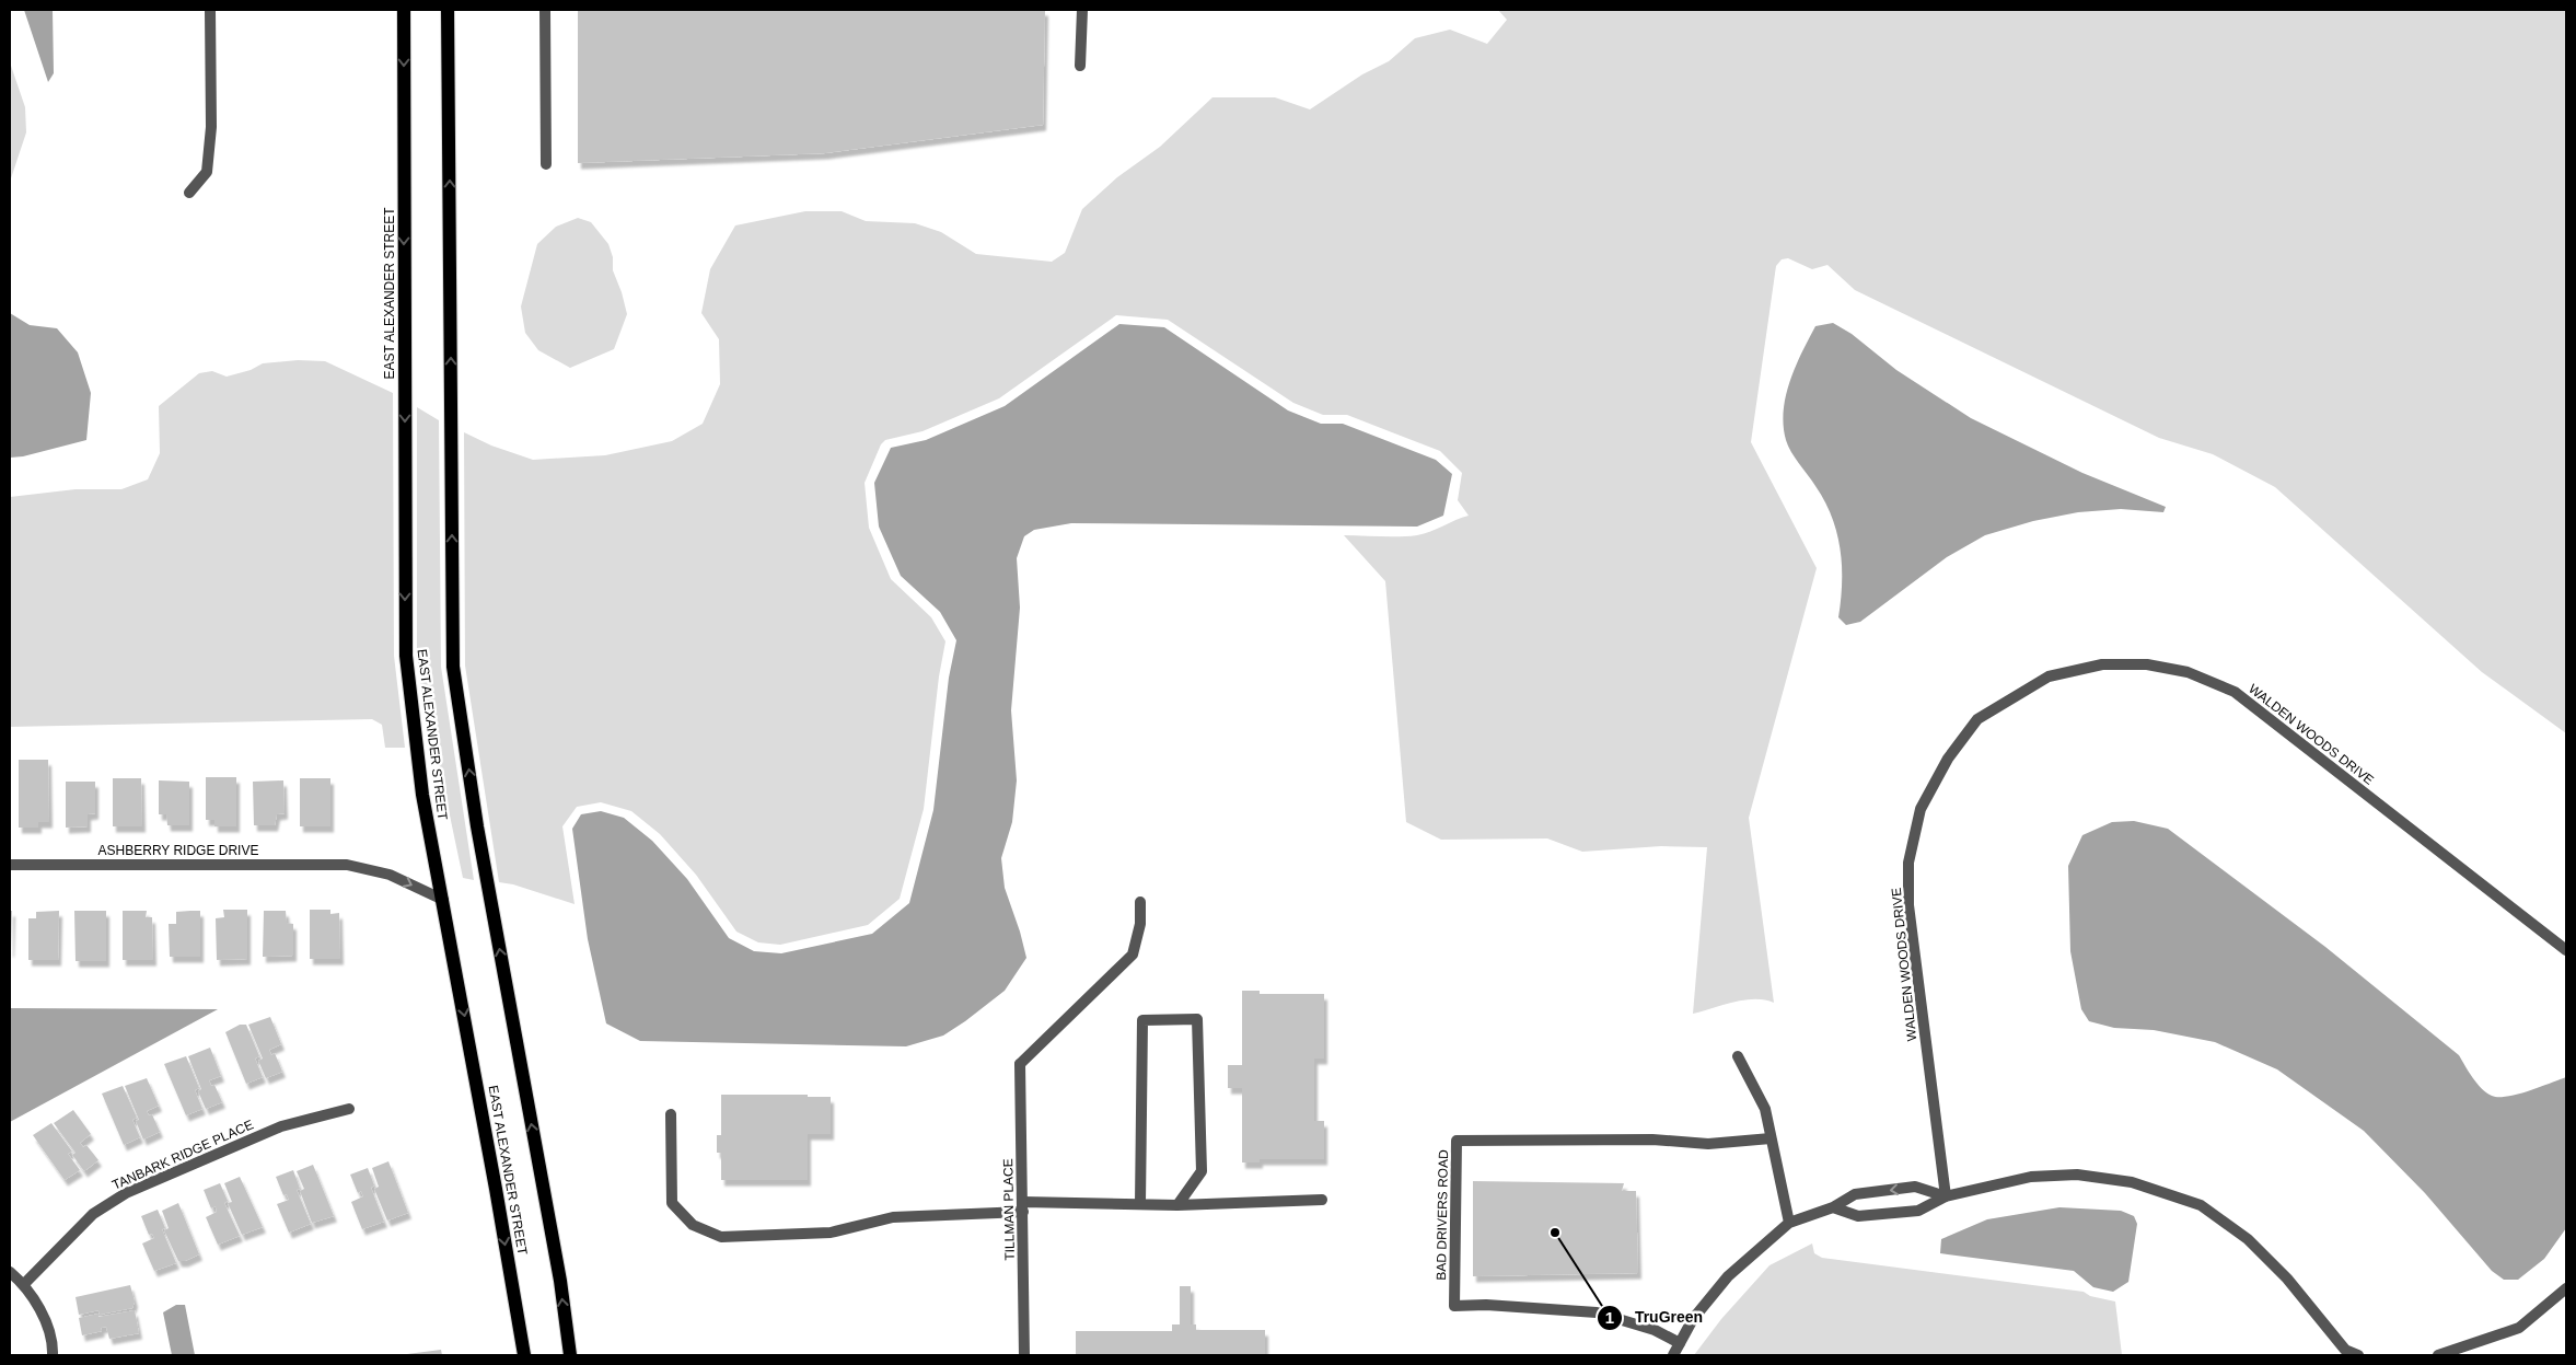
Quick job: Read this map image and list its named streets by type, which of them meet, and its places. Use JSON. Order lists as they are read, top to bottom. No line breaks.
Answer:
{"streets":{"main road":["EAST ALEXANDER STREET"],"street":["WALDEN WOODS DRIVE","ASHBERRY RIDGE DRIVE","TANBARK RIDGE PLACE","TILLMAN PLACE","BAD DRIVERS ROAD"]},"crossings":[["EAST ALEXANDER STREET","ASHBERRY RIDGE DRIVE"]],"one_way":["ASHBERRY RIDGE DRIVE"],"places":["TruGreen"]}
